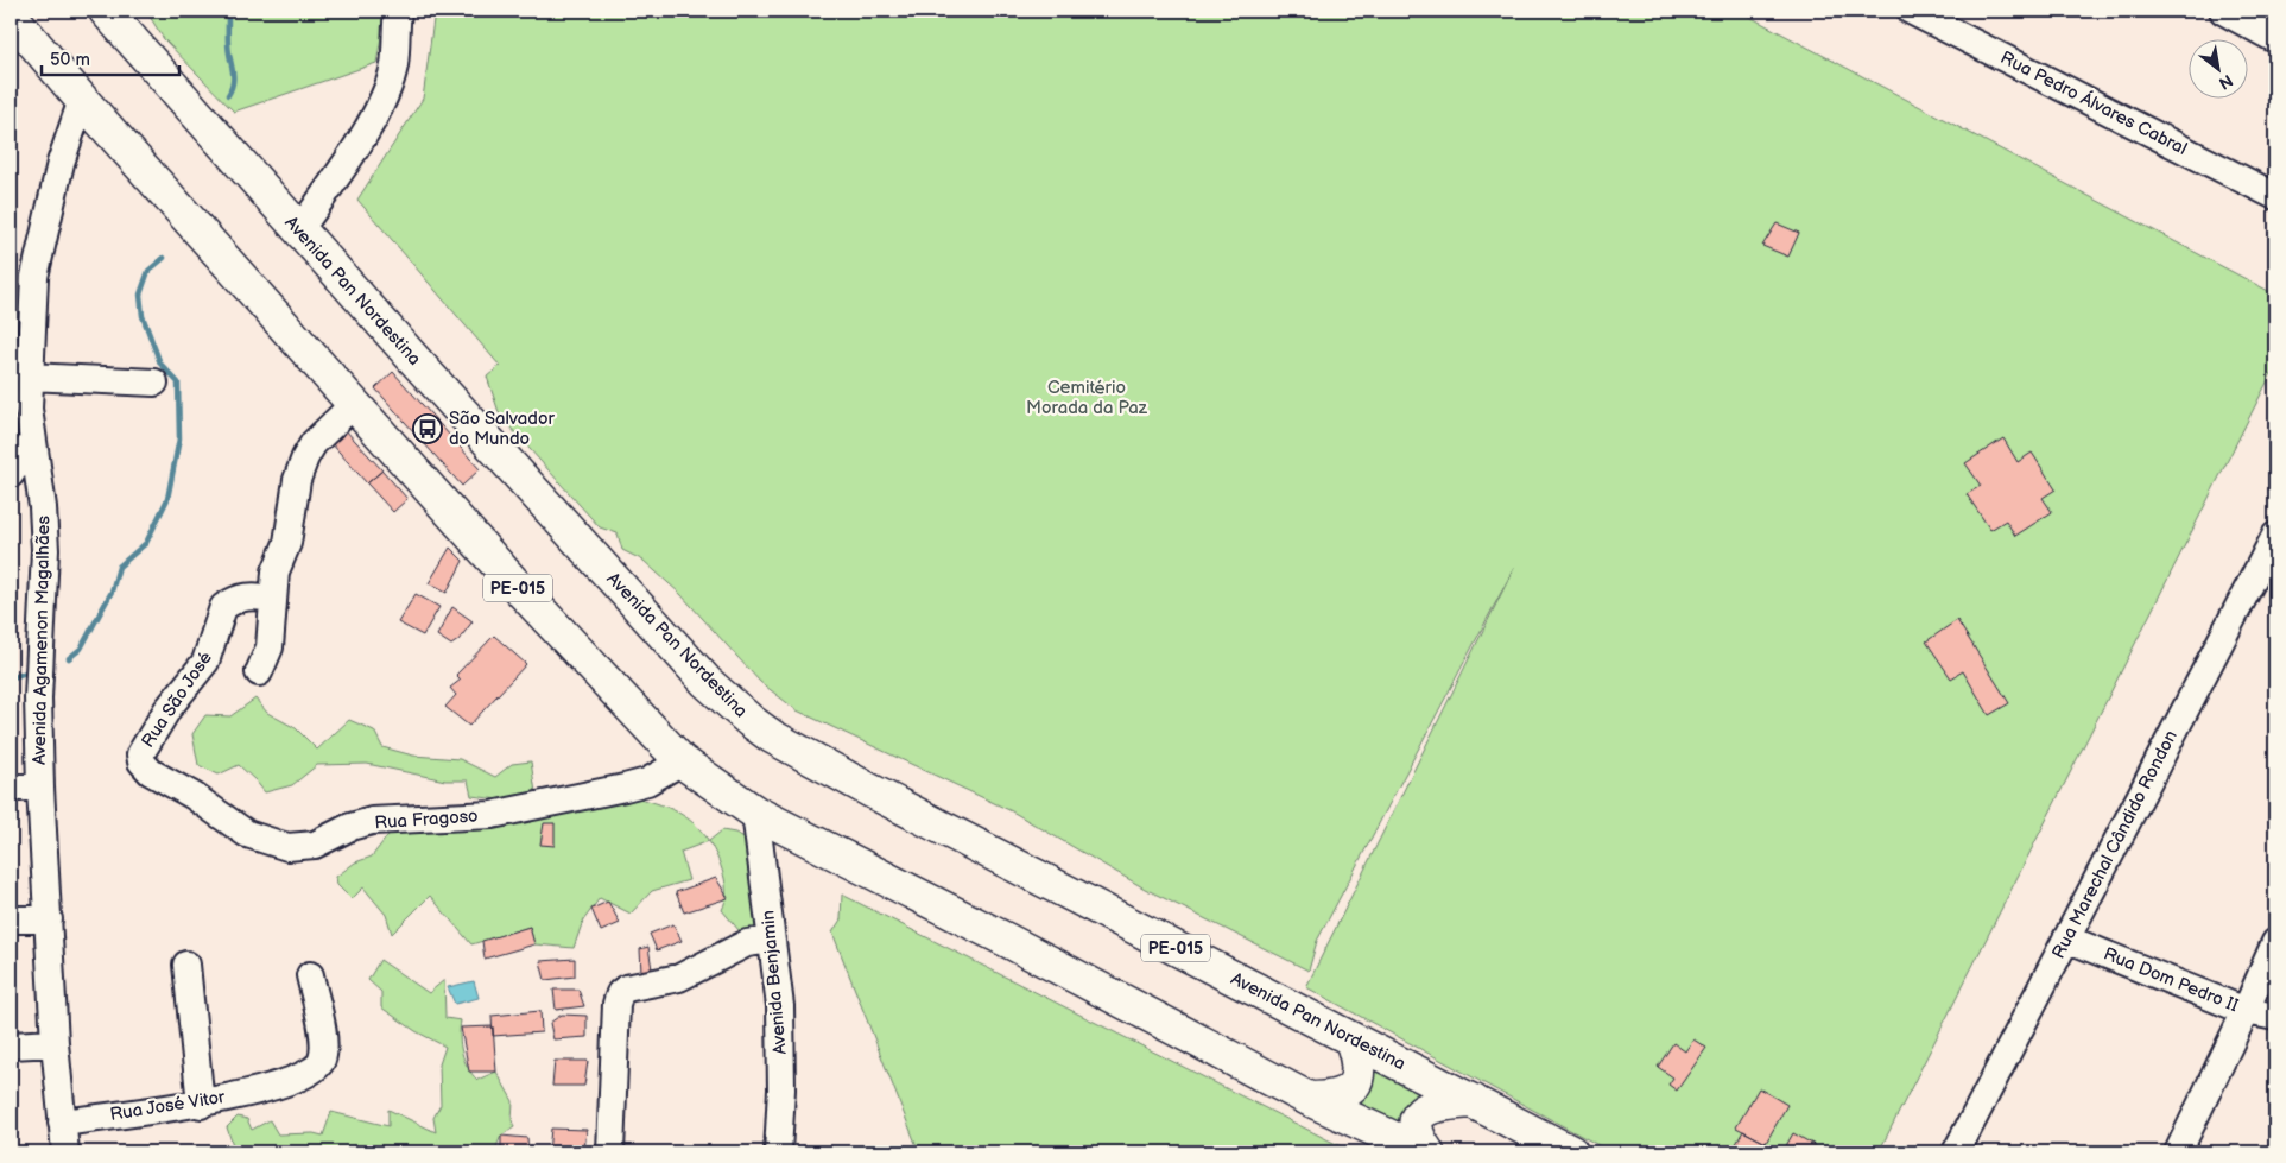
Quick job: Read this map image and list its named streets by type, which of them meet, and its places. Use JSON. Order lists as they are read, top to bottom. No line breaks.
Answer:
{"streets":{"highway":["Avenida Pan Nordestina","PE-015"],"street":["Rua Pedro Álvares Cabral","Avenida Agamenon Magalhães","Rua São José","Rua Fragoso","Rua Marechal Cândido Rondon","Rua Dom Pedro II","Avenida Benjamin","Rua José Vitor"]},"crossings":[["PE-015","Avenida Agamenon Magalhães"],["PE-015","Rua Fragoso"],["PE-015","Avenida Benjamin"],["Avenida Agamenon Magalhães","Rua José Vitor"],["Rua São José","Rua Fragoso"],["Rua Marechal Cândido Rondon","Rua Dom Pedro II"]],"parks":["Cemitério Morada da Paz"],"places":{"bus stop":["São Salvador do Mundo"]},"scale_bar":"50 m","north":"bottom right"}
